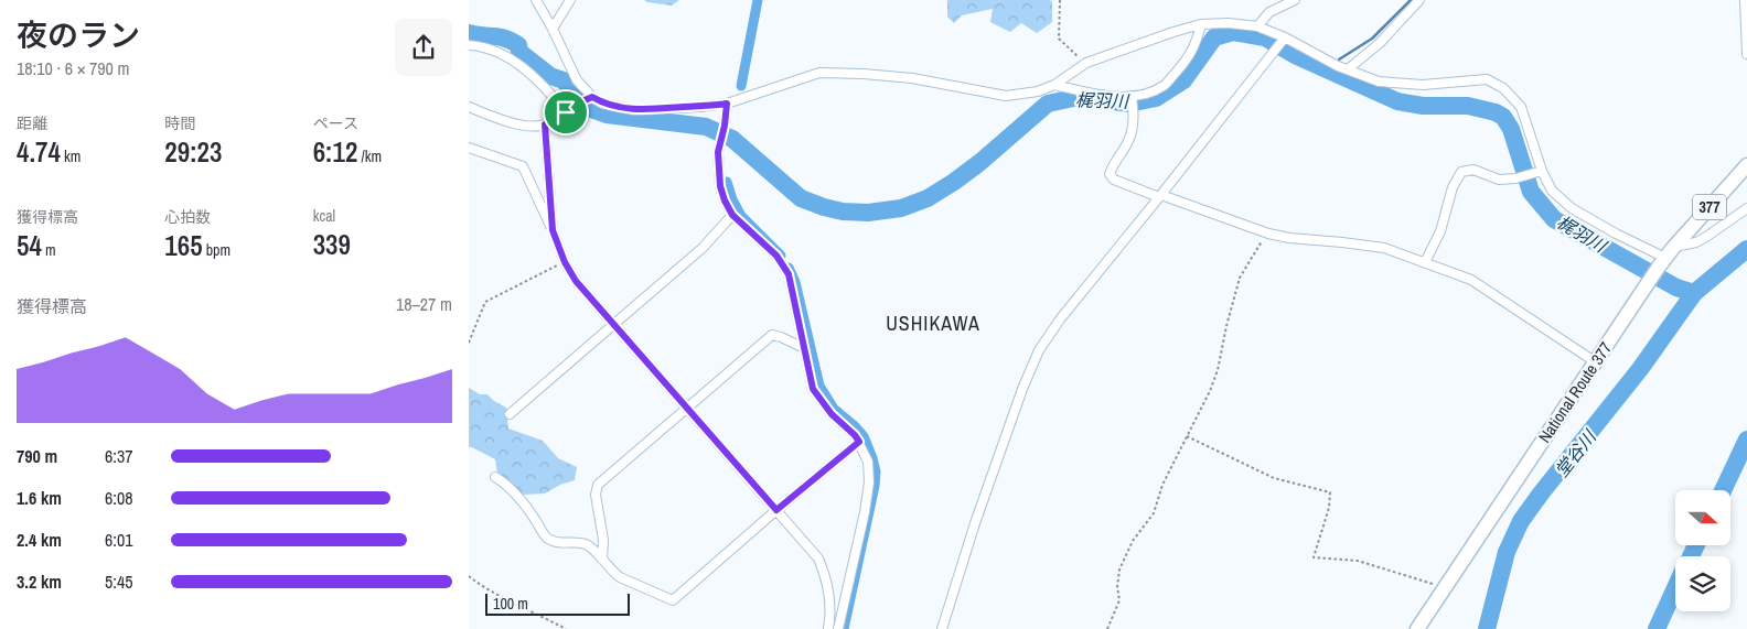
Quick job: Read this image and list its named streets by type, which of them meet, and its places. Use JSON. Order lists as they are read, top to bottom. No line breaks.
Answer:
{"streets":{"highway":["377","National Route 377"]},"districts":["USHIKAWA"],"water":["梶羽川","堂谷川"],"scale_bar":"100 m","north":"right","page":{"heading":["夜のラン","18:10 · 6 × 790 m"],"stats":[["距離","4.74 km"],["時間","29:23"],["ペース","6:12 /km"],["獲得標高","54 m"],["心拍数","165 bpm"],["kcal","339"]],"chart":["獲得標高","18–27 m"],"list":[{"name":"790 m","note":"6:37"},{"name":"1.6 km","note":"6:08"},{"name":"2.4 km","note":"6:01"},{"name":"3.2 km","note":"5:45"}],"scale":"100 m"}}
